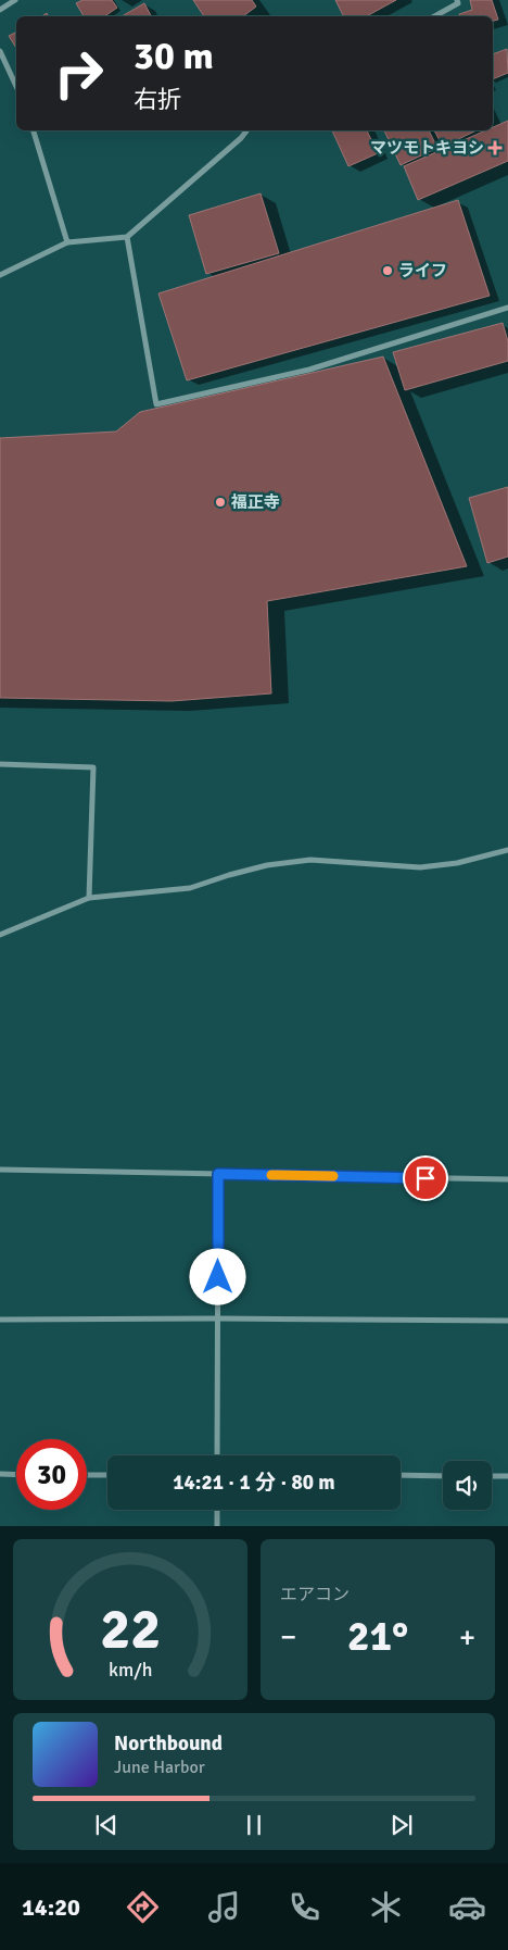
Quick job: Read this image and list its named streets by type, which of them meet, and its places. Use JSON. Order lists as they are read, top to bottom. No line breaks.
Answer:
{"places":{"health":["マツモトキヨシ"],"other":["ライフ","福正寺"]},"page":{"turn":["30 m","右折"],"limit":"30","trip":"14:21 · 1 分 · 80 m","tile":"エアコン","heat":["−","21°","+"],"song":["Northbound","June Harbor"],"tabs":"14:20","gauge":["22","km/h"]}}
